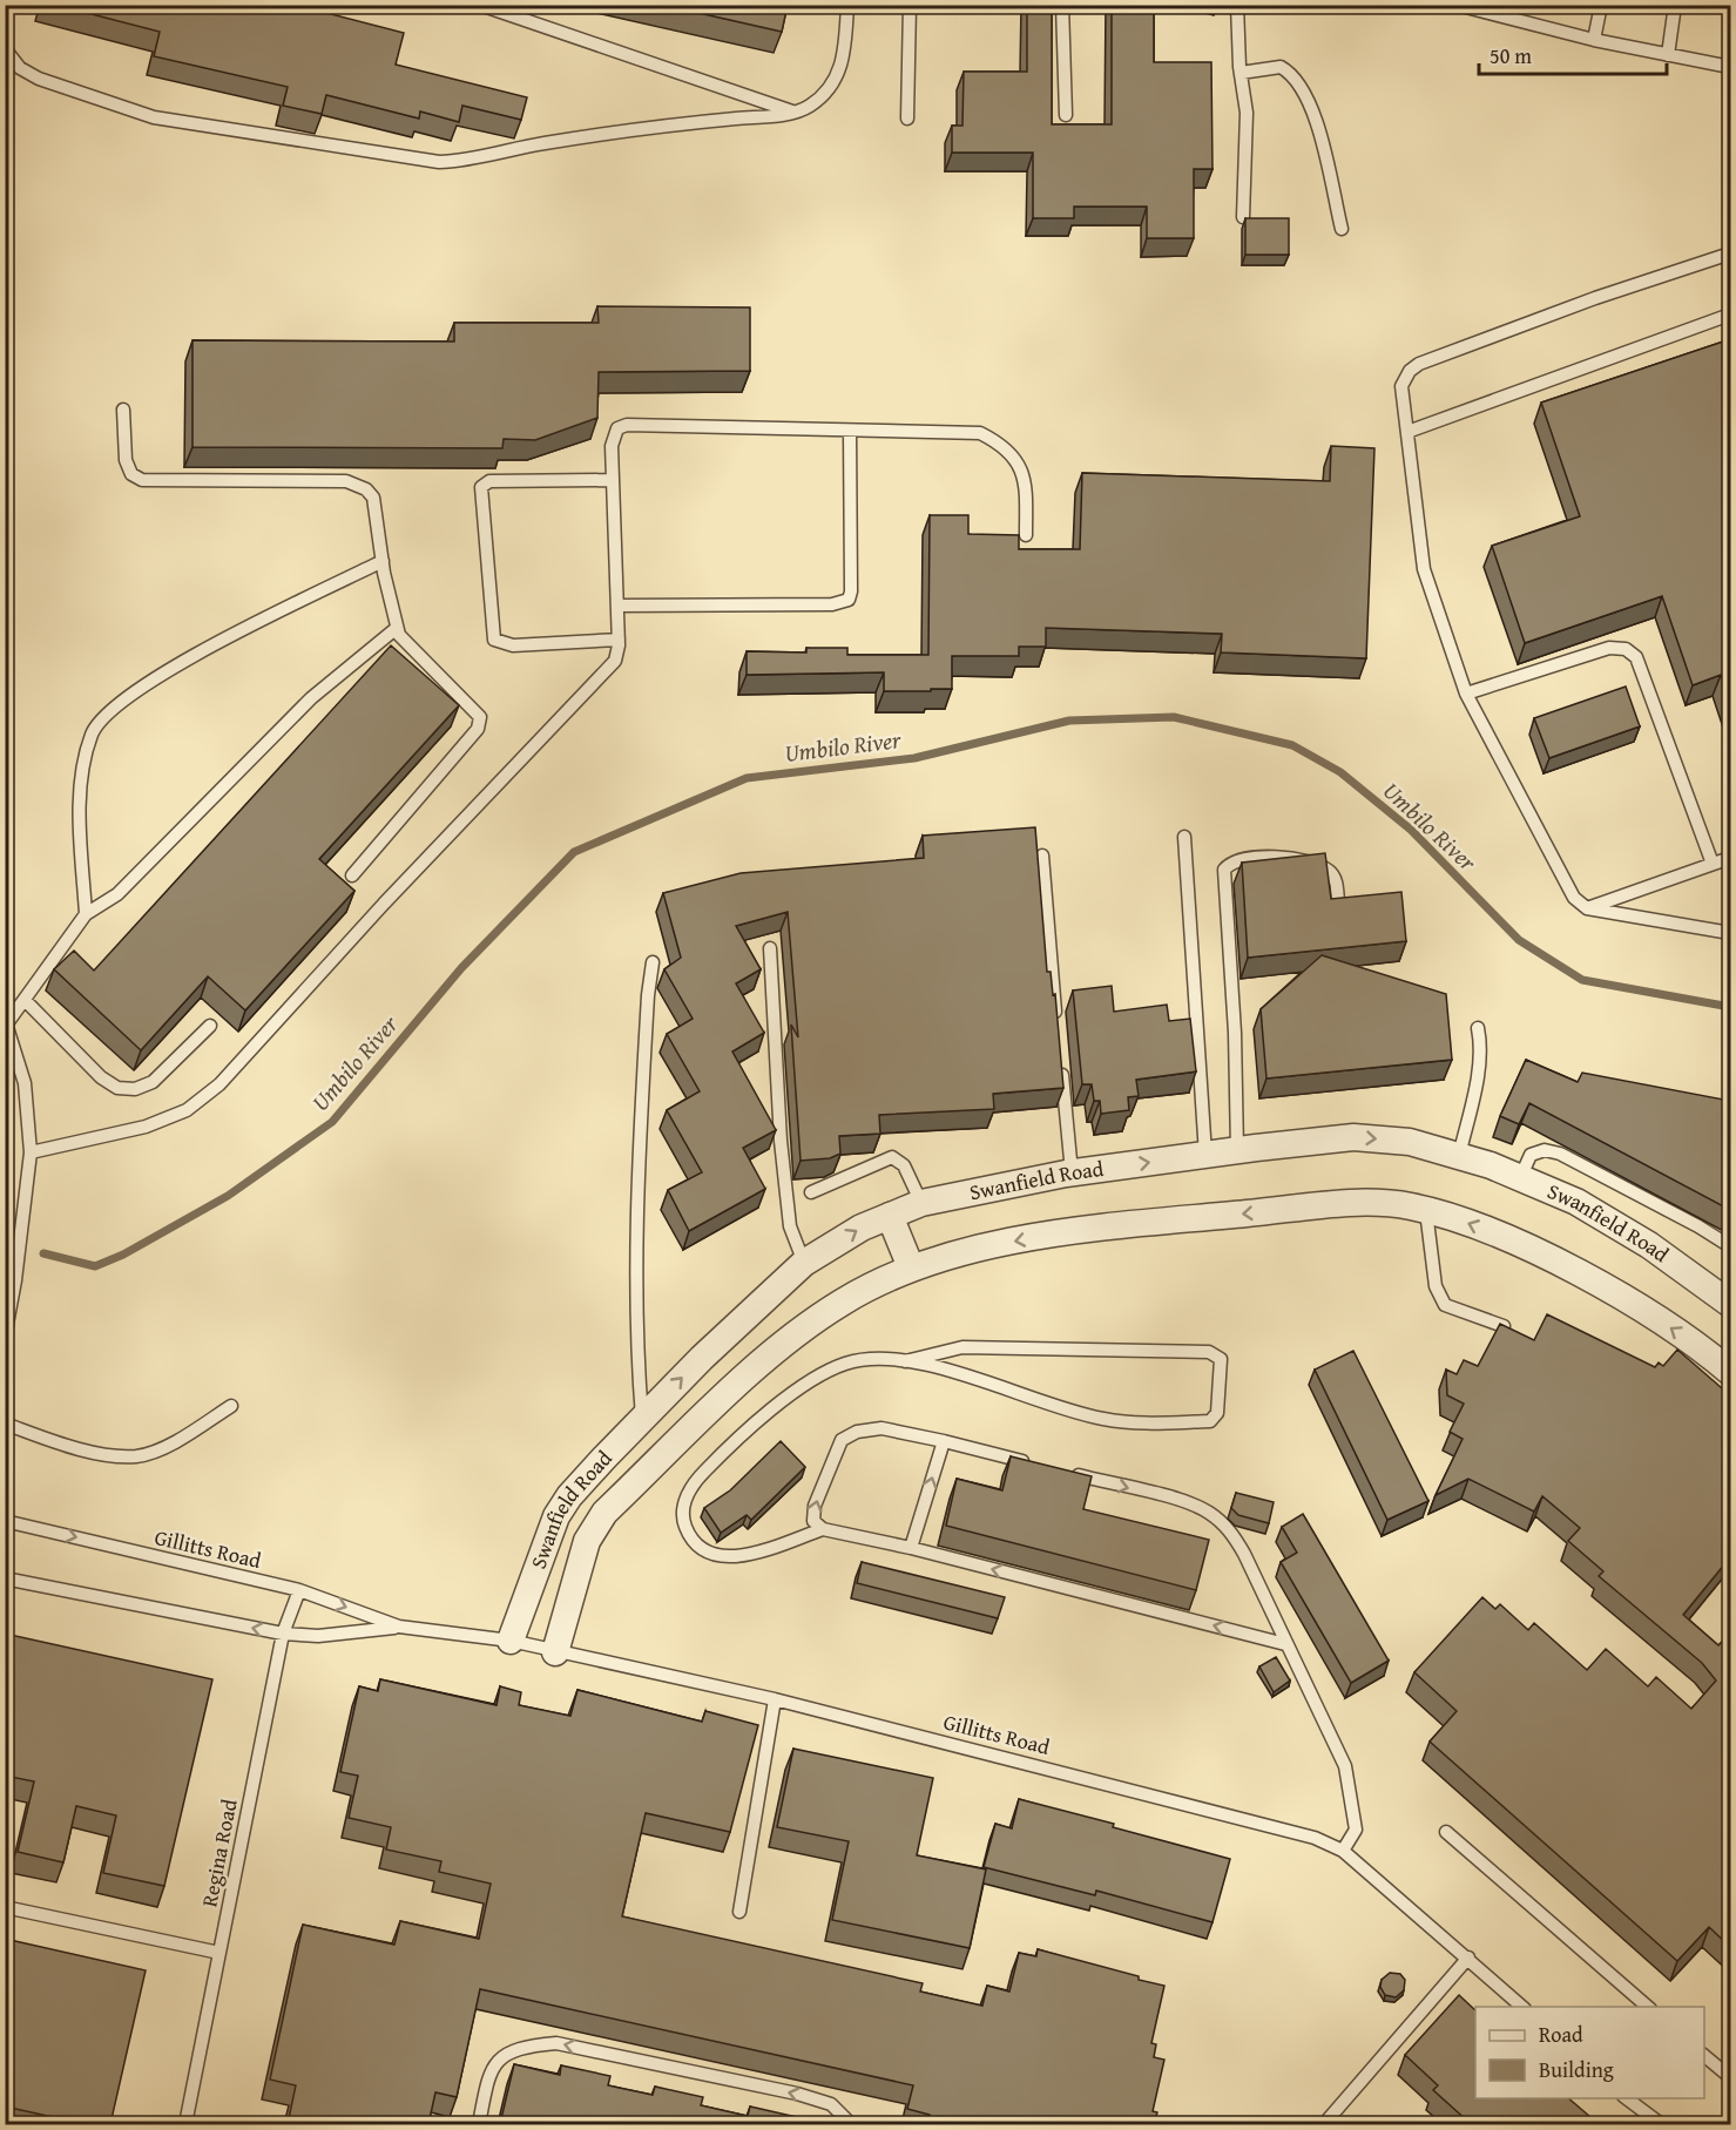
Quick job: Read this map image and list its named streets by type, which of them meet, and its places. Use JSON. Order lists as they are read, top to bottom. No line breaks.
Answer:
{"streets":{"street":["Swanfield Road"],"lane":["Gillitts Road","Regina Road"]},"crossings":[["Swanfield Road","Gillitts Road"],["Gillitts Road","Regina Road"]],"water":["Umbilo River"],"legend":["Road","Building"],"scale_bar":"50 m"}
